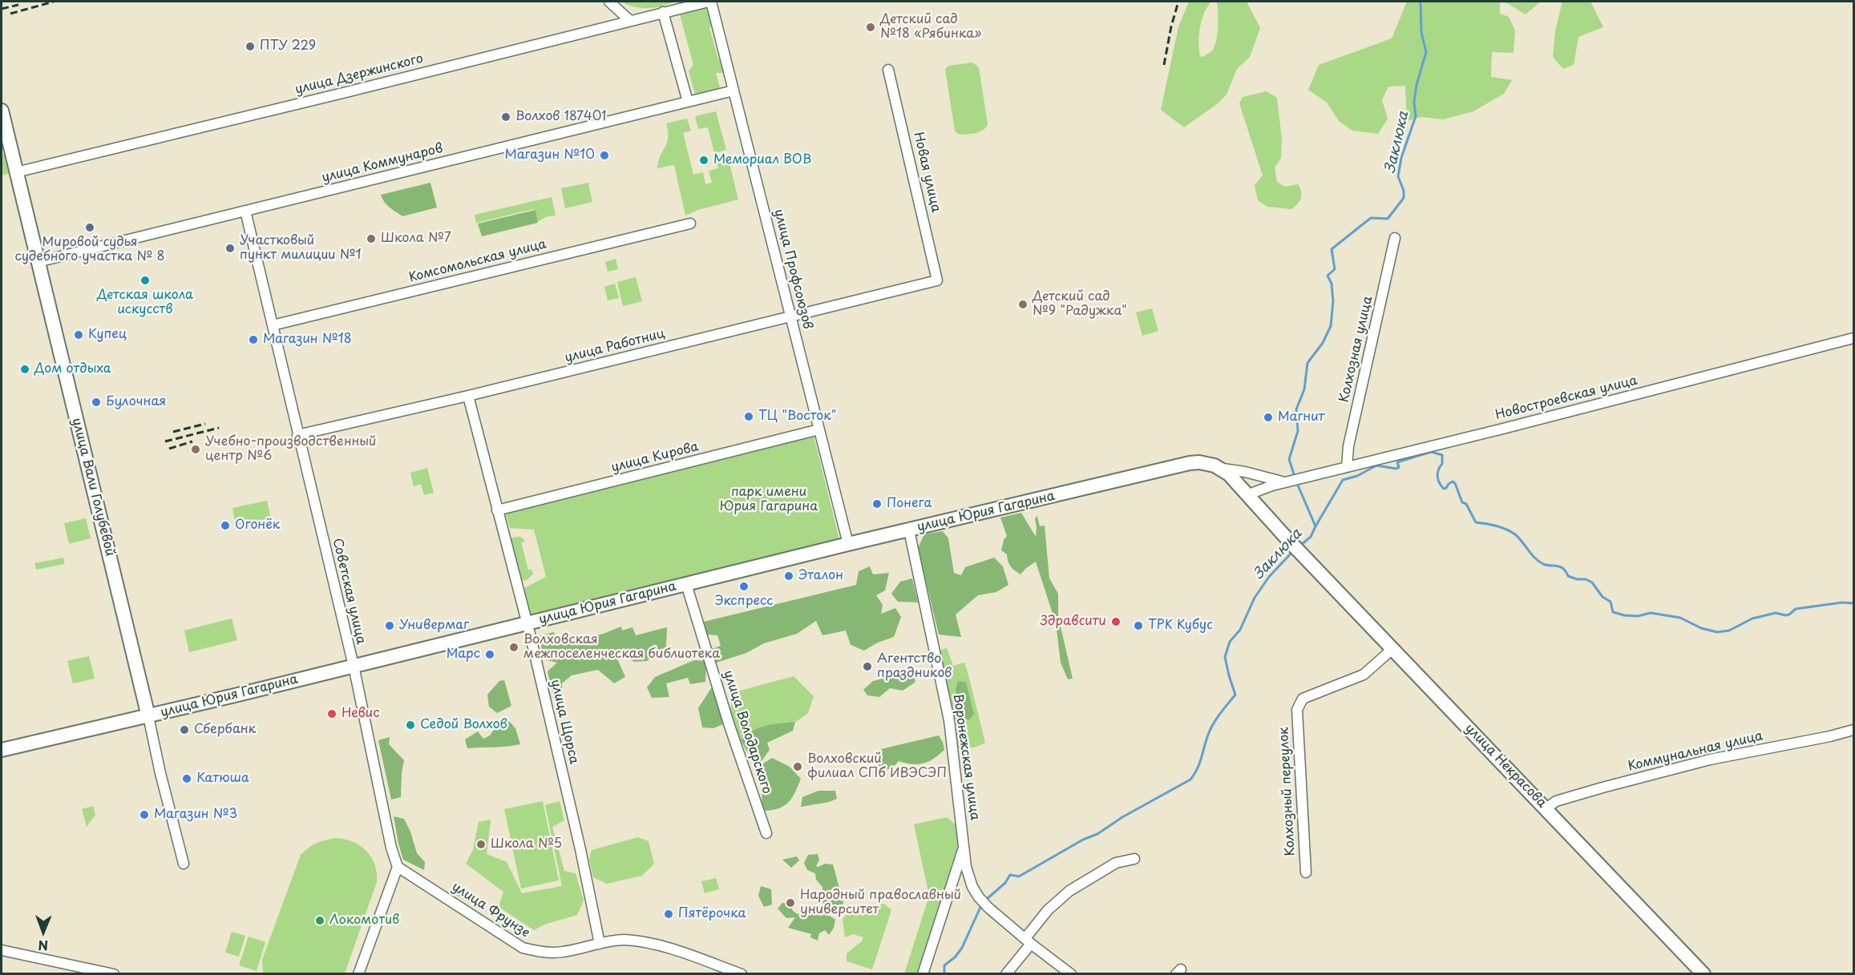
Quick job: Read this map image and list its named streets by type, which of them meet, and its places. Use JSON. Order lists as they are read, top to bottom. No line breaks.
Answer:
{"streets":{"main road":["улица Вали Голубевой","улица Юрия Гагарина","улица Некрасова"],"street":["улица Дзержинского","улица Коммунаров","Новая улица","Комсомольская улица","улица Профсоюзов","улица Работниц","Колхозная улица","Новостроевская улица","улица Кирова","Советская улица","улица Щорса","улица Володарского","Коммунальная улица","Воронежская улица","Колхозный переулок","улица Фрунзе"]},"crossings":[["улица Дзержинского","улица Профсоюзов"],["улица Дзержинского","улица Вали Голубевой"],["улица Коммунаров","улица Профсоюзов"],["улица Коммунаров","улица Вали Голубевой"],["улица Коммунаров","Советская улица"],["Новая улица","улица Работниц"],["Комсомольская улица","Советская улица"],["улица Профсоюзов","улица Работниц"],["улица Профсоюзов","улица Кирова"],["улица Профсоюзов","улица Юрия Гагарина"],["улица Работниц","Советская улица"],["улица Работниц","улица Щорса"],["Колхозная улица","Новостроевская улица"],["Новостроевская улица","улица Юрия Гагарина"],["Новостроевская улица","улица Некрасова"],["улица Кирова","улица Щорса"],["улица Вали Голубевой","улица Юрия Гагарина"],["улица Юрия Гагарина","Советская улица"],["улица Юрия Гагарина","улица Щорса"],["улица Юрия Гагарина","улица Володарского"],["улица Юрия Гагарина","Воронежская улица"],["Советская улица","улица Фрунзе"],["улица Щорса","улица Фрунзе"],["Коммунальная улица","улица Некрасова"],["улица Некрасова","Колхозный переулок"]],"water":["Заклюка"],"parks":["парк имени Юрия Гагарина"],"places":["Детский сад №18 «Рябинка»","ПТУ 229","Волхов 187401","Магазин №10","Мемориал ВОВ","Мировой судья судебного участка № 8","Школа №7","Участковый пункт милиции №1","Детская школа искусств","Детский cад №9 \"Радужка\"","Купец","Магазин №18","Дом отдыха","Булочная","ТЦ \"Восток\"","Магнит","Учебно-производственный центр №6","Понега","Огонёк","Эталон","Экспресс","Здравсити","Универмаг","ТРК Кубус","Волховская межпоселенческая библиотека","Марс","Агентство праздников","Невис","Седой Волхов","Сбербанк","Волховский филиал СПб ИВЭСЭП","Катюша","Магазин №3","Школа №5","Народный православный университет","Пятёрочка","Локомотив"],"north":"bottom"}
